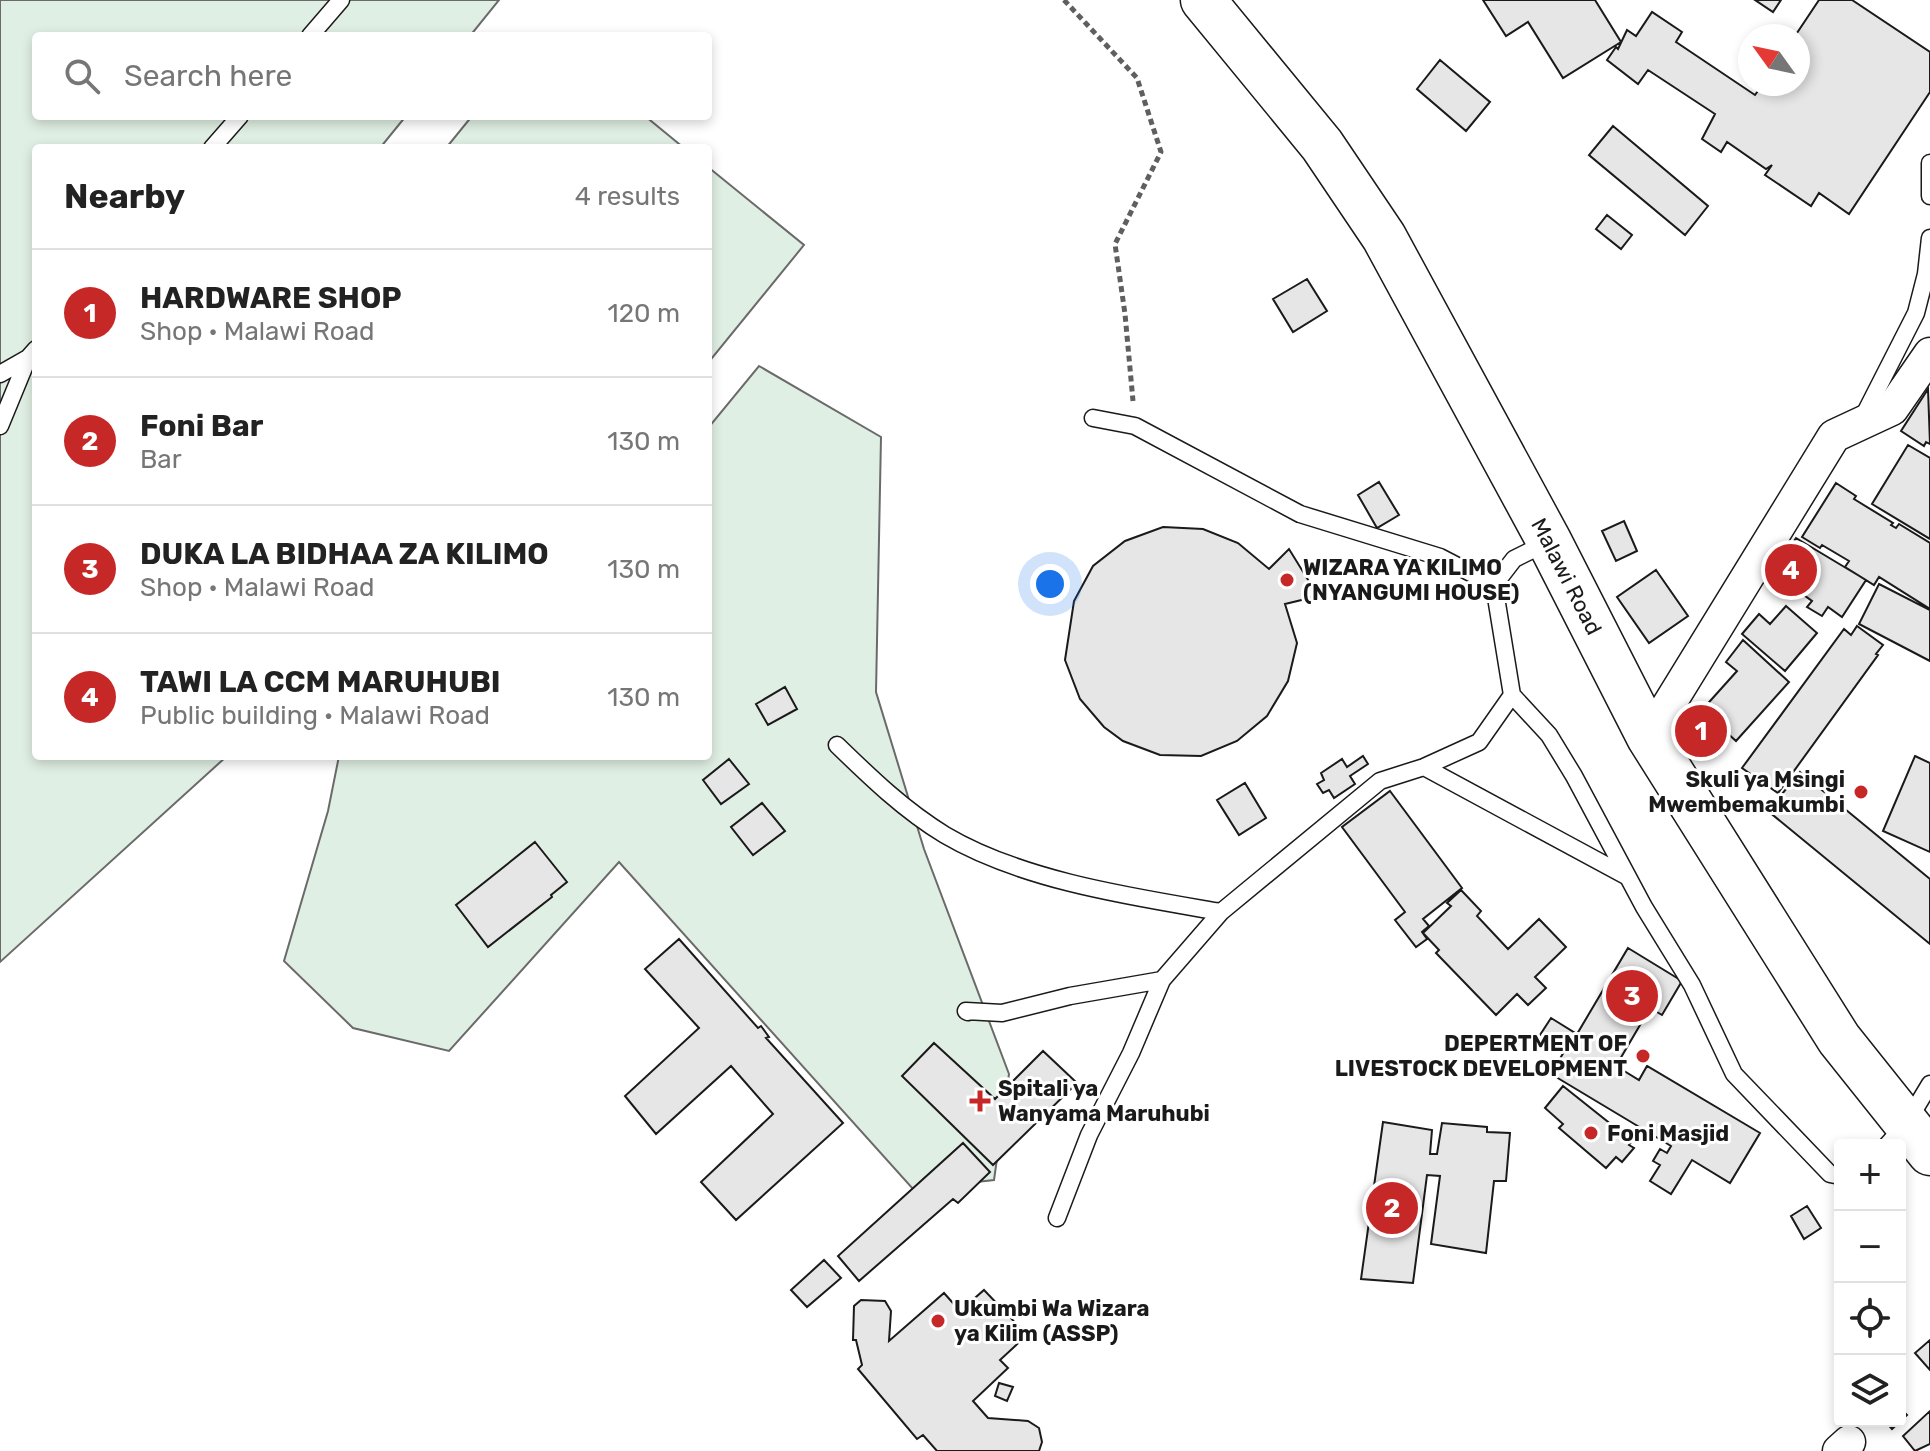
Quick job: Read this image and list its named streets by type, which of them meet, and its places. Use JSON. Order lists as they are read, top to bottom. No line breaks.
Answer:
{"streets":{"main road":["Malawi Road"]},"places":{"other":["WIZARA YA KILIMO (NYANGUMI HOUSE)","Skuli ya Msingi Mwembemakumbi","DEPERTMENT OF LIVESTOCK DEVELOPMENT","Foni Masjid","Ukumbi Wa Wizara ya Kilim (ASSP)"],"health":["Spitali ya Wanyama Maruhubi"]},"north":"top left","page":{"search":"Search here","heading":["Nearby","4 results"],"list":[{"mark":"1","name":"HARDWARE SHOP","note":"Shop · Malawi Road","value":"120 m"},{"mark":"2","name":"Foni Bar","note":"Bar","value":"130 m"},{"mark":"3","name":"DUKA LA BIDHAA ZA KILIMO","note":"Shop · Malawi Road","value":"130 m"},{"mark":"4","name":"TAWI LA CCM MARUHUBI","note":"Public building · Malawi Road","value":"130 m"}],"pins":["4","1","3","2"],"map_buttons":["+","−"]}}
